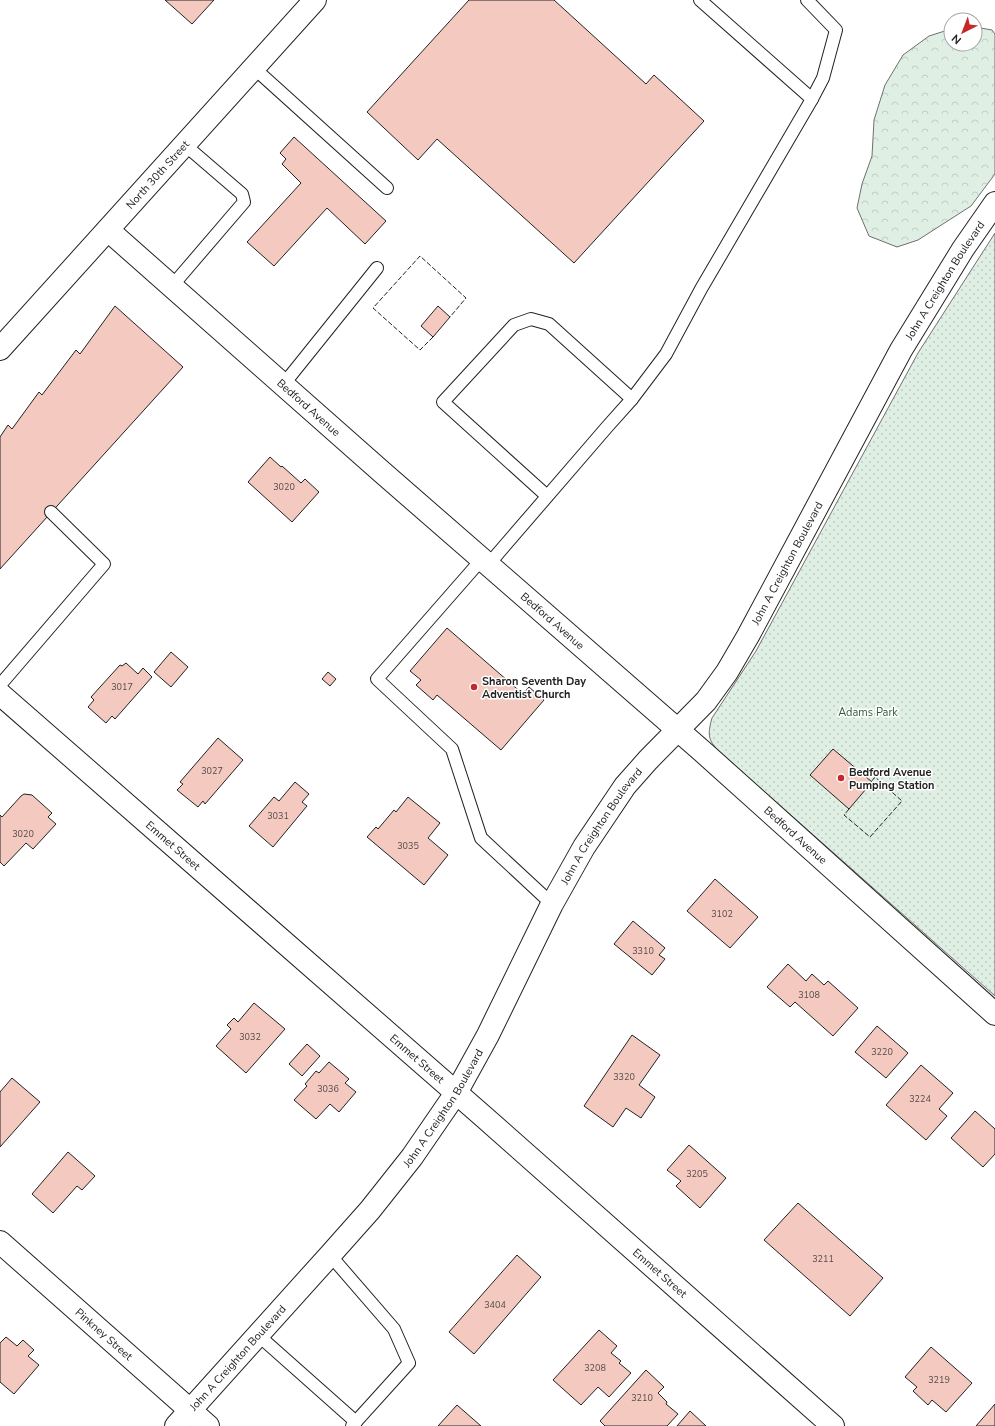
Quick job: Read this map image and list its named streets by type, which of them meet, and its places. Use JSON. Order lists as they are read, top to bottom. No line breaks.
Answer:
{"streets":{"street":["North 30th Street","John A Creighton Boulevard","Bedford Avenue","Emmet Street","Pinkney Street"]},"crossings":[["North 30th Street","Bedford Avenue"],["John A Creighton Boulevard","Bedford Avenue"],["John A Creighton Boulevard","Emmet Street"],["John A Creighton Boulevard","Pinkney Street"]],"parks":["Adams Park"],"places":["Sharon Seventh Day Adventist Church","Bedford Avenue Pumping Station"],"house_numbers":["3020","3017","3027","3031","3020","3035","3102","3310","3108","3032","3220","3320","3036","3224","3205","3211","3404","3208","3219","3210"],"north":"bottom left"}
